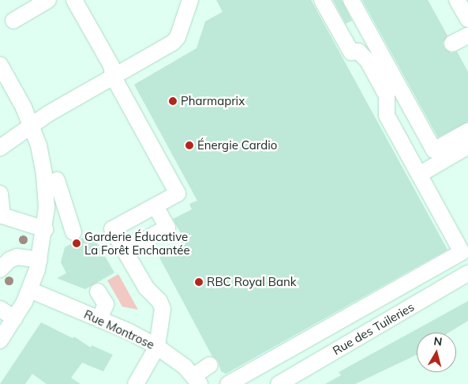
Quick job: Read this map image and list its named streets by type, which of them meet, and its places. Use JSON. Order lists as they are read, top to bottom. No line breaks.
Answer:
{"streets":{"street":["Rue des Tuileries","Rue Montrose"]},"places":["Pharmaprix","Énergie Cardio","Garderie Éducative La Forêt Enchantée","RBC Royal Bank"],"north":"top"}
